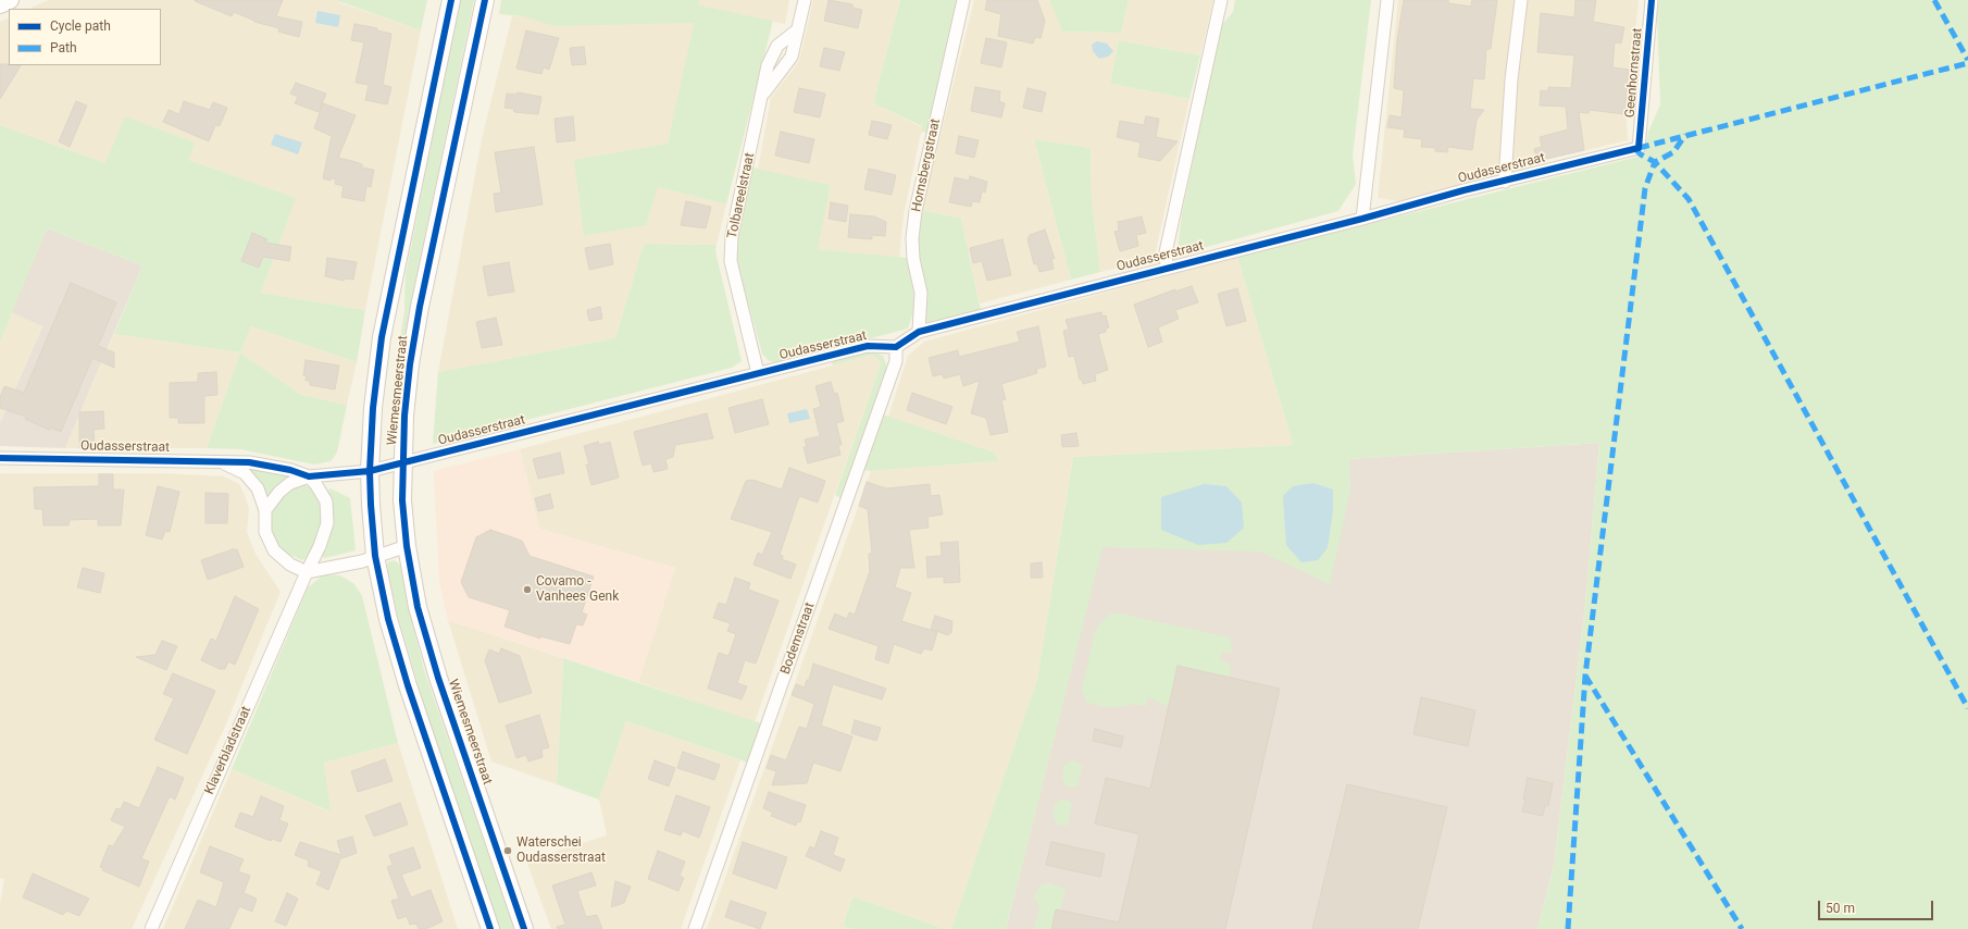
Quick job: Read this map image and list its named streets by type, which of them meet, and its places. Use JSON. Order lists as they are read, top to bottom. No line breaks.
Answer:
{"streets":{"main road":["Wiemesmeerstraat"],"street":["Geenhornstraat","Hornsbergstraat","Oudasserstraat","Tolbareelstraat","Bodemstraat","Klaverbladstraat"]},"crossings":[["Geenhornstraat","Oudasserstraat"],["Hornsbergstraat","Oudasserstraat"],["Oudasserstraat","Tolbareelstraat"],["Oudasserstraat","Wiemesmeerstraat"],["Oudasserstraat","Bodemstraat"],["Oudasserstraat","Klaverbladstraat"]],"places":["Covamo - Vanhees Genk","Waterschei Oudasserstraat"],"legend":["Cycle path","Path"],"scale_bar":"50 m"}
